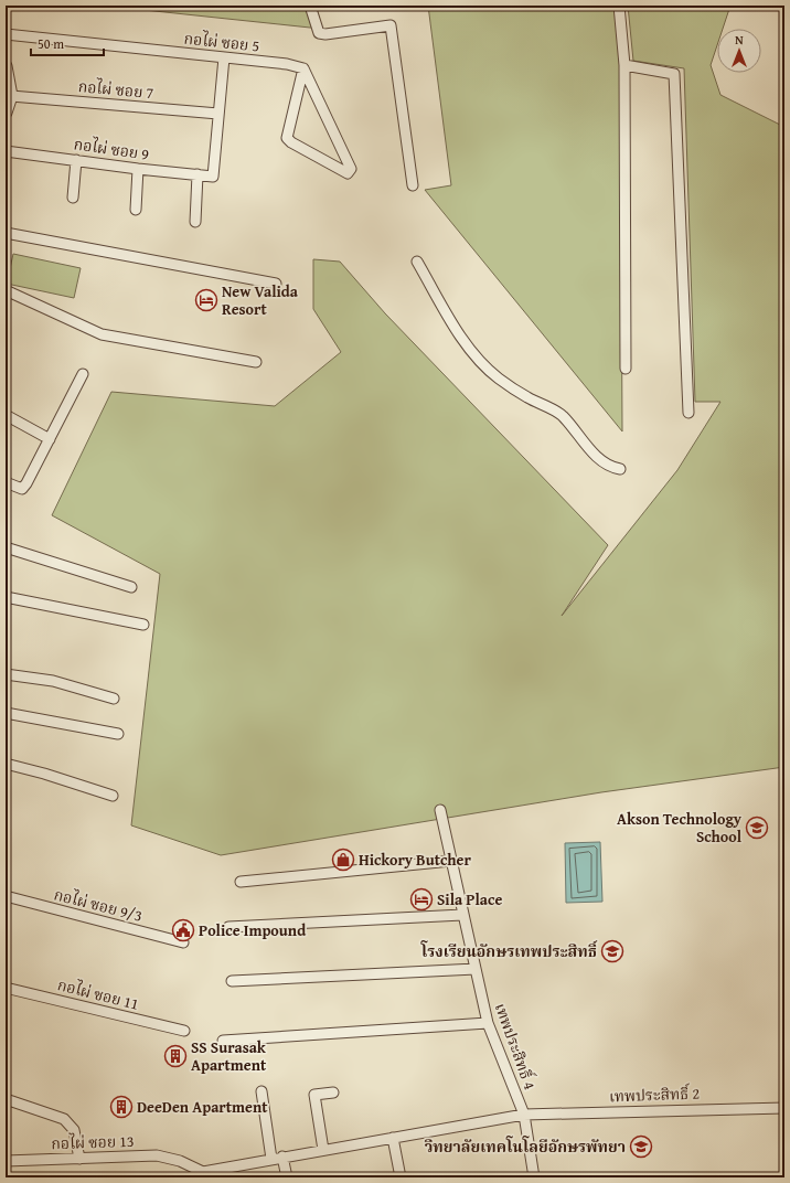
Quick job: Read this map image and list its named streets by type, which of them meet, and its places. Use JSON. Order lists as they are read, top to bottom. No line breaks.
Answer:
{"streets":{"street":["กอไผ่ ซอย 5","กอไผ่ ซอย 7","กอไผ่ ซอย 9","กอไผ่ ซอย 9/3","กอไผ่ ซอย 11","เทพประสิทธิ์ 4","เทพประสิทธิ์ 2","กอไผ่ ซอย 13"]},"crossings":[["กอไผ่ ซอย 7","กอไผ่ ซอย 9"],["เทพประสิทธิ์ 4","เทพประสิทธิ์ 2"],["เทพประสิทธิ์ 2","กอไผ่ ซอย 13"]],"places":{"hotel":["New Valida Resort","Sila Place"],"school or university":["Akson Technology School","โรงเรียนอักษรเทพประสิทธิ์","วิทยาลัยเทคโนโลยีอักษรพัทยา"],"shop":["Hickory Butcher"],"public building":["Police Impound"],"building":["SS Surasak Apartment","DeeDen Apartment"]},"scale_bar":"50 m","north":"top"}
